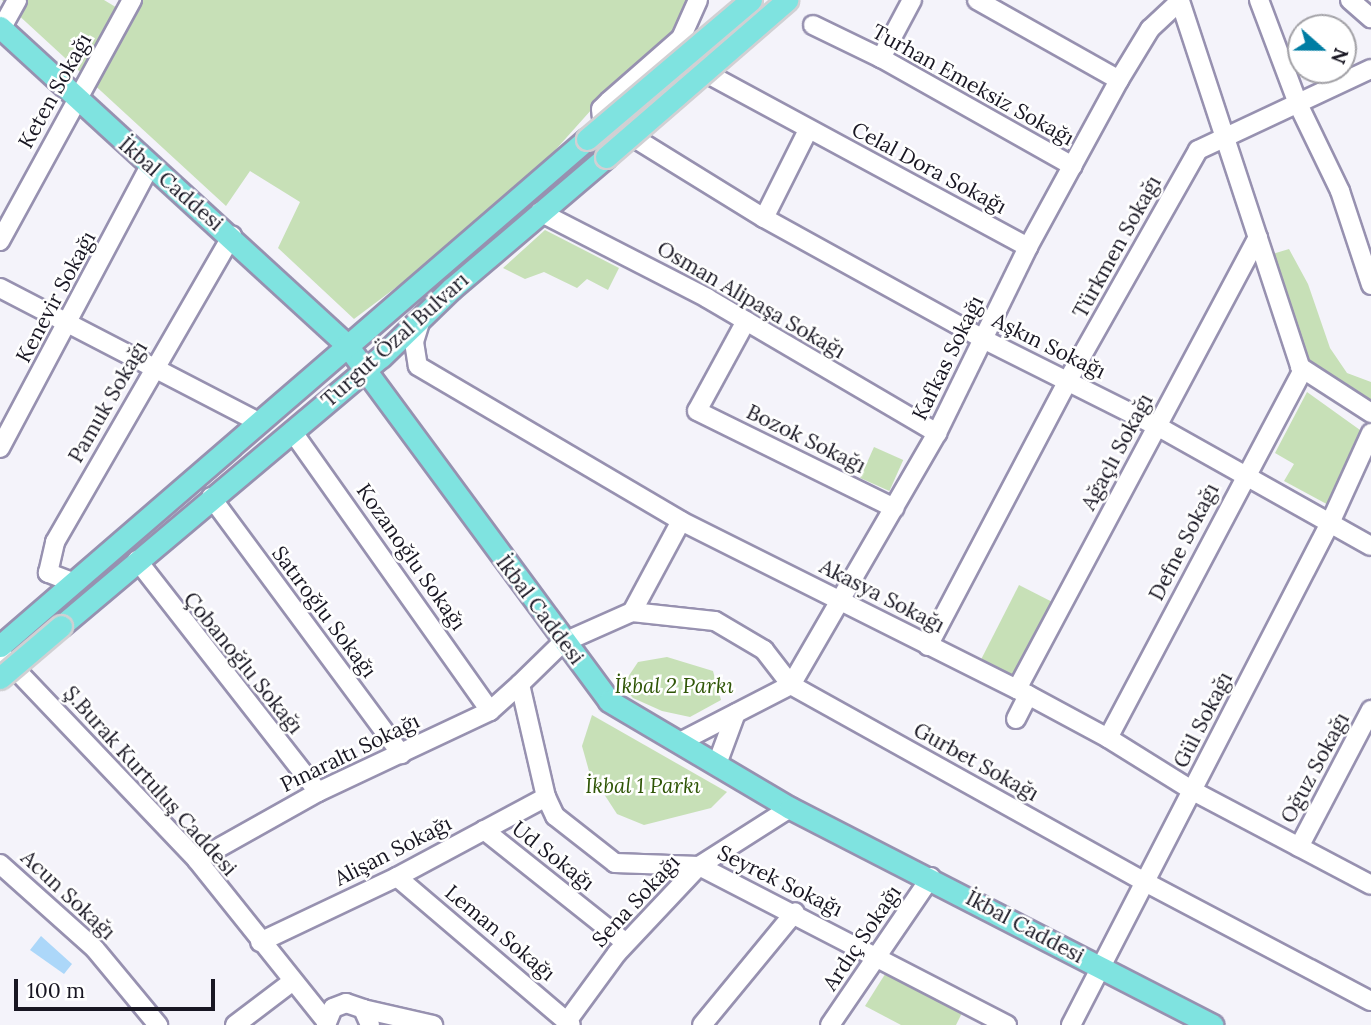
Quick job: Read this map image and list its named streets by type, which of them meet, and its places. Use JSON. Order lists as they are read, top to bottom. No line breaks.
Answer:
{"streets":{"main road":["İkbal Caddesi","Turgut Özal Bulvarı"],"street":["Turhan Emeksiz Sokağı","Keten Sokağı","Celal Dora Sokağı","Türkmen Sokağı","Kenevir Sokağı","Osman Alipaşa Sokağı","Aşkın Sokağı","Kafkas Sokağı","Pamuk Sokağı","Bozok Sokağı","Ağaçlı Sokağı","Defne Sokağı","Kozanoğlu Sokağı","Akasya Sokağı","Satıroğlu Sokağı","Çobanoğlu Sokağı","Gül Sokağı","Pınaraltı Sokağı","Gurbet Sokağı","Oğuz Sokağı","Ş.Burak Kurtuluş Caddesi","Alişan Sokağı","Ud Sokağı","Seyrek Sokağı","Acun Sokağı","Sena Sokağı","Leman Sokağı","Ardıç Sokağı"]},"crossings":[["Turhan Emeksiz Sokağı","Kafkas Sokağı"],["Keten Sokağı","İkbal Caddesi"],["Celal Dora Sokağı","Aşkın Sokağı"],["Celal Dora Sokağı","Kafkas Sokağı"],["İkbal Caddesi","Kenevir Sokağı"],["İkbal Caddesi","Turgut Özal Bulvarı"],["İkbal Caddesi","Pamuk Sokağı"],["İkbal Caddesi","Gül Sokağı"],["İkbal Caddesi","Sena Sokağı"],["İkbal Caddesi","Ardıç Sokağı"],["Türkmen Sokağı","Aşkın Sokağı"],["Türkmen Sokağı","Akasya Sokağı"],["Osman Alipaşa Sokağı","Turgut Özal Bulvarı"],["Osman Alipaşa Sokağı","Kafkas Sokağı"],["Osman Alipaşa Sokağı","Bozok Sokağı"],["Turgut Özal Bulvarı","Pamuk Sokağı"],["Turgut Özal Bulvarı","Kozanoğlu Sokağı"],["Turgut Özal Bulvarı","Akasya Sokağı"],["Turgut Özal Bulvarı","Satıroğlu Sokağı"],["Turgut Özal Bulvarı","Çobanoğlu Sokağı"],["Turgut Özal Bulvarı","Ş.Burak Kurtuluş Caddesi"],["Aşkın Sokağı","Kafkas Sokağı"],["Aşkın Sokağı","Ağaçlı Sokağı"],["Aşkın Sokağı","Defne Sokağı"],["Aşkın Sokağı","Gül Sokağı"],["Kafkas Sokağı","Bozok Sokağı"],["Kafkas Sokağı","Akasya Sokağı"],["Kafkas Sokağı","Gurbet Sokağı"],["Ağaçlı Sokağı","Akasya Sokağı"],["Defne Sokağı","Akasya Sokağı"],["Kozanoğlu Sokağı","Pınaraltı Sokağı"],["Akasya Sokağı","Gül Sokağı"],["Akasya Sokağı","Oğuz Sokağı"],["Satıroğlu Sokağı","Pınaraltı Sokağı"],["Çobanoğlu Sokağı","Pınaraltı Sokağı"],["Gül Sokağı","Gurbet Sokağı"],["Pınaraltı Sokağı","Ş.Burak Kurtuluş Caddesi"],["Pınaraltı Sokağı","Seyrek Sokağı"],["Ş.Burak Kurtuluş Caddesi","Alişan Sokağı"],["Alişan Sokağı","Ud Sokağı"],["Alişan Sokağı","Seyrek Sokağı"],["Alişan Sokağı","Leman Sokağı"],["Ud Sokağı","Sena Sokağı"],["Seyrek Sokağı","Sena Sokağı"],["Seyrek Sokağı","Ardıç Sokağı"],["Sena Sokağı","Leman Sokağı"]],"parks":["İkbal 2 Parkı","İkbal 1 Parkı"],"scale_bar":"100 m","north":"right"}
